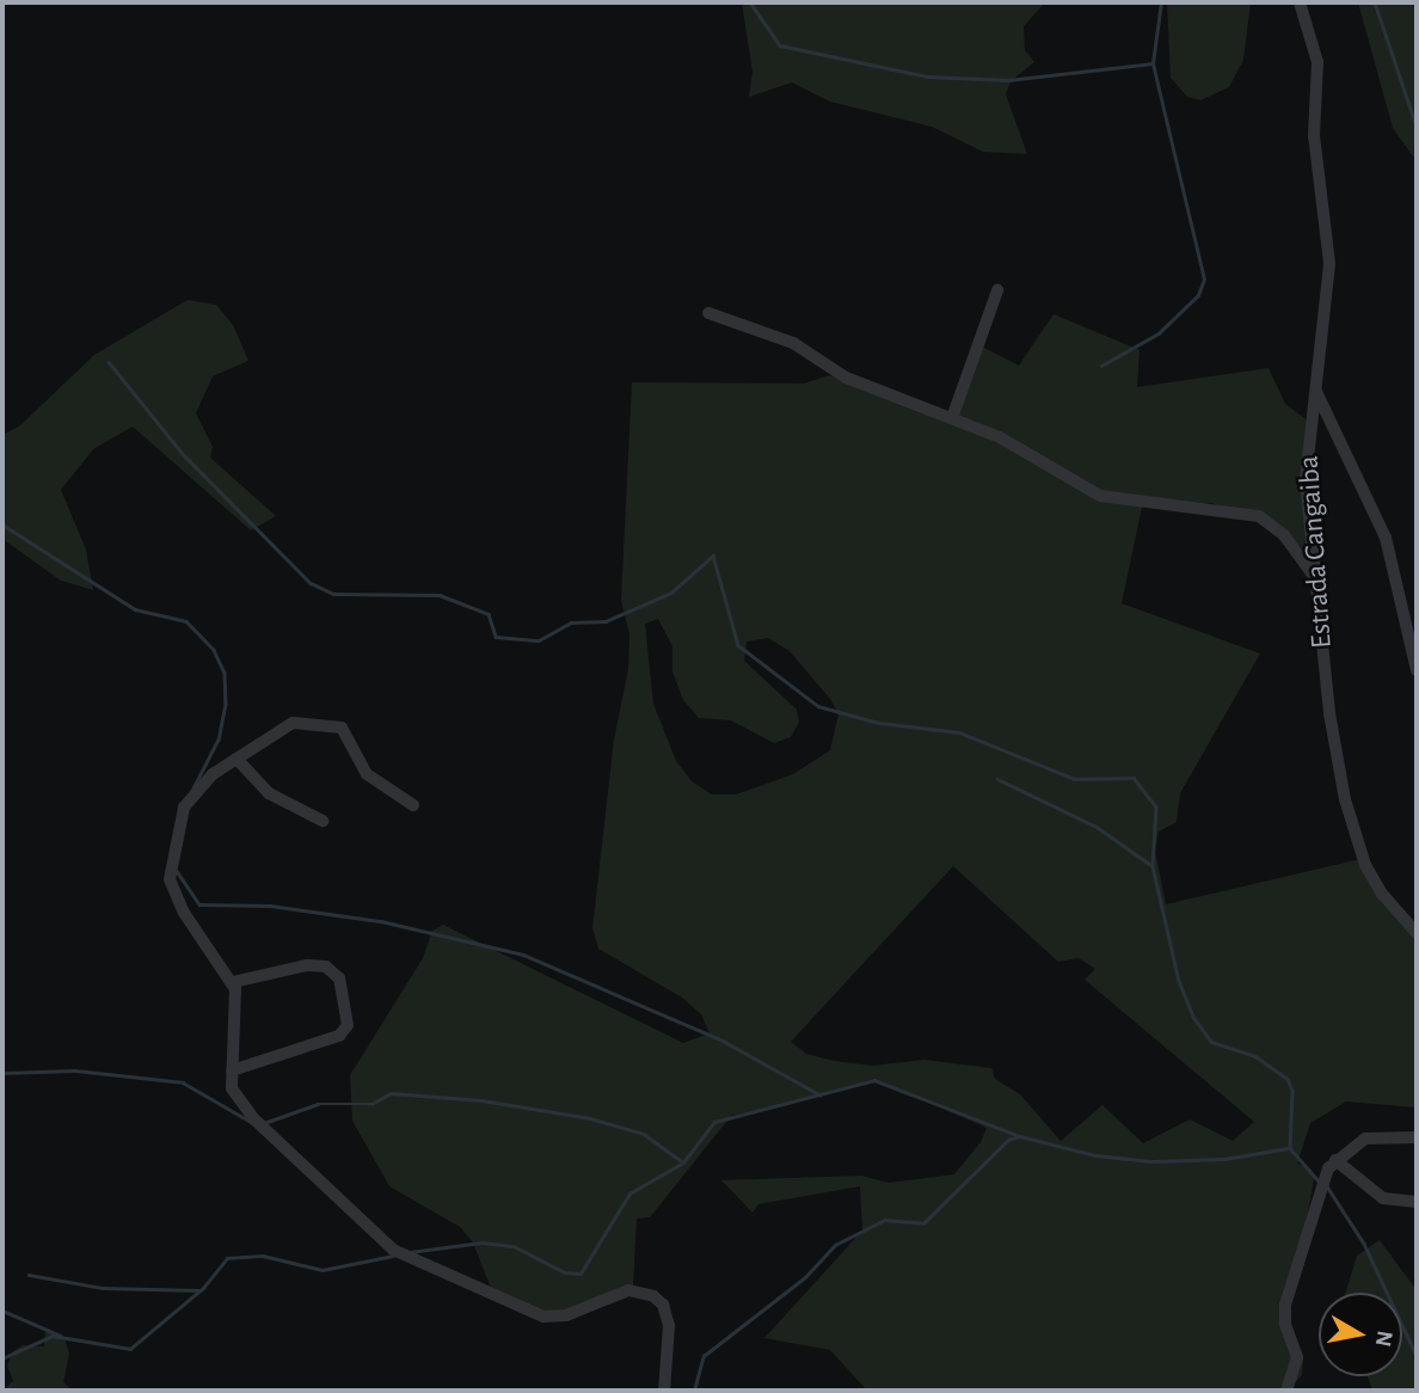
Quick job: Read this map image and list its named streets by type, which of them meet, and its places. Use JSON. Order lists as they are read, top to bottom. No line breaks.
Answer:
{"streets":{"street":["Estrada Cangaiba"]},"north":"right"}
